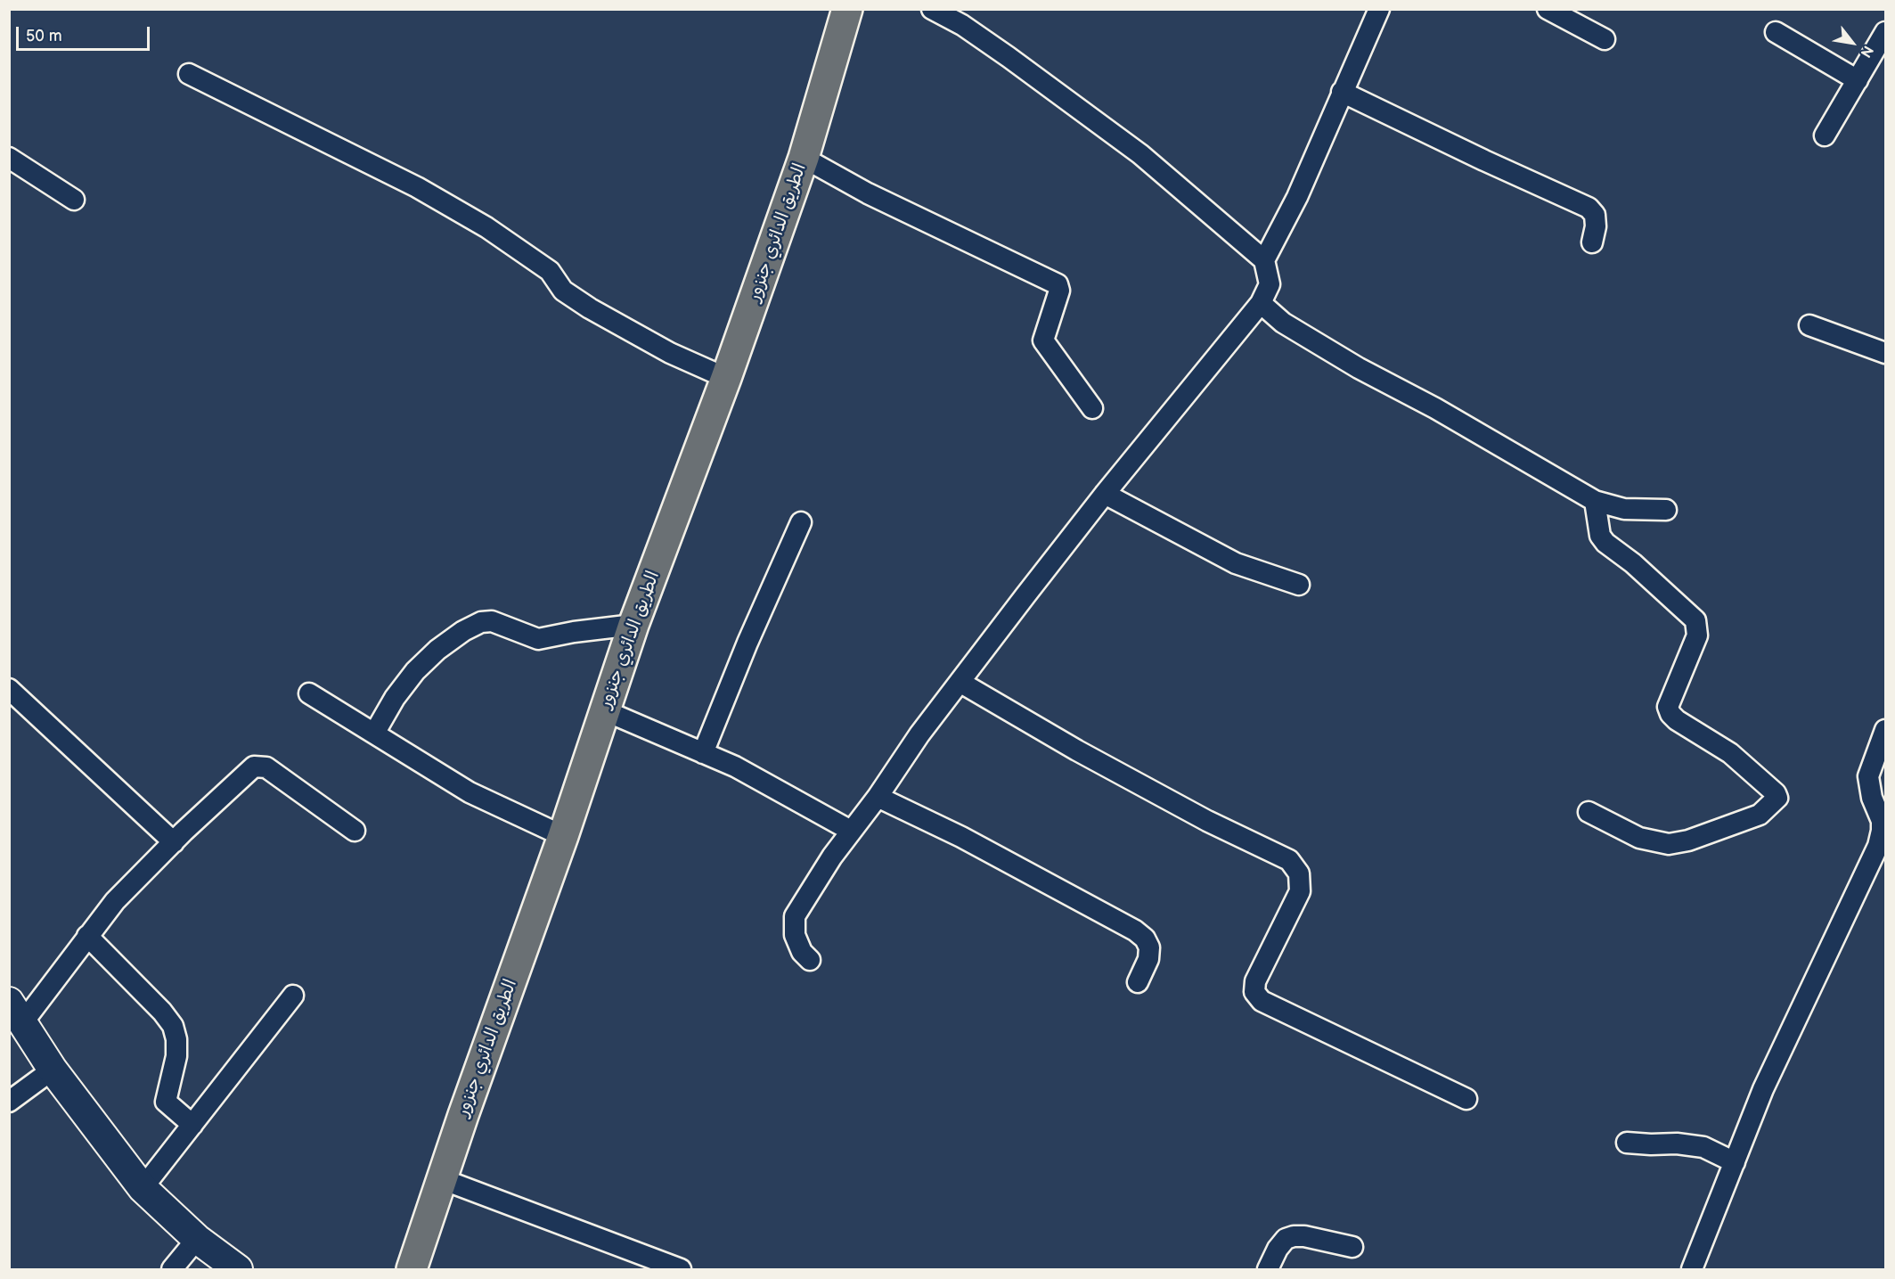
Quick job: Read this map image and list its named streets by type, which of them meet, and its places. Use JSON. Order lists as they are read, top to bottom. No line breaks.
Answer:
{"streets":{"main road":["الطريق الدائري جنزور"]},"scale_bar":"50 m","north":"bottom right"}
